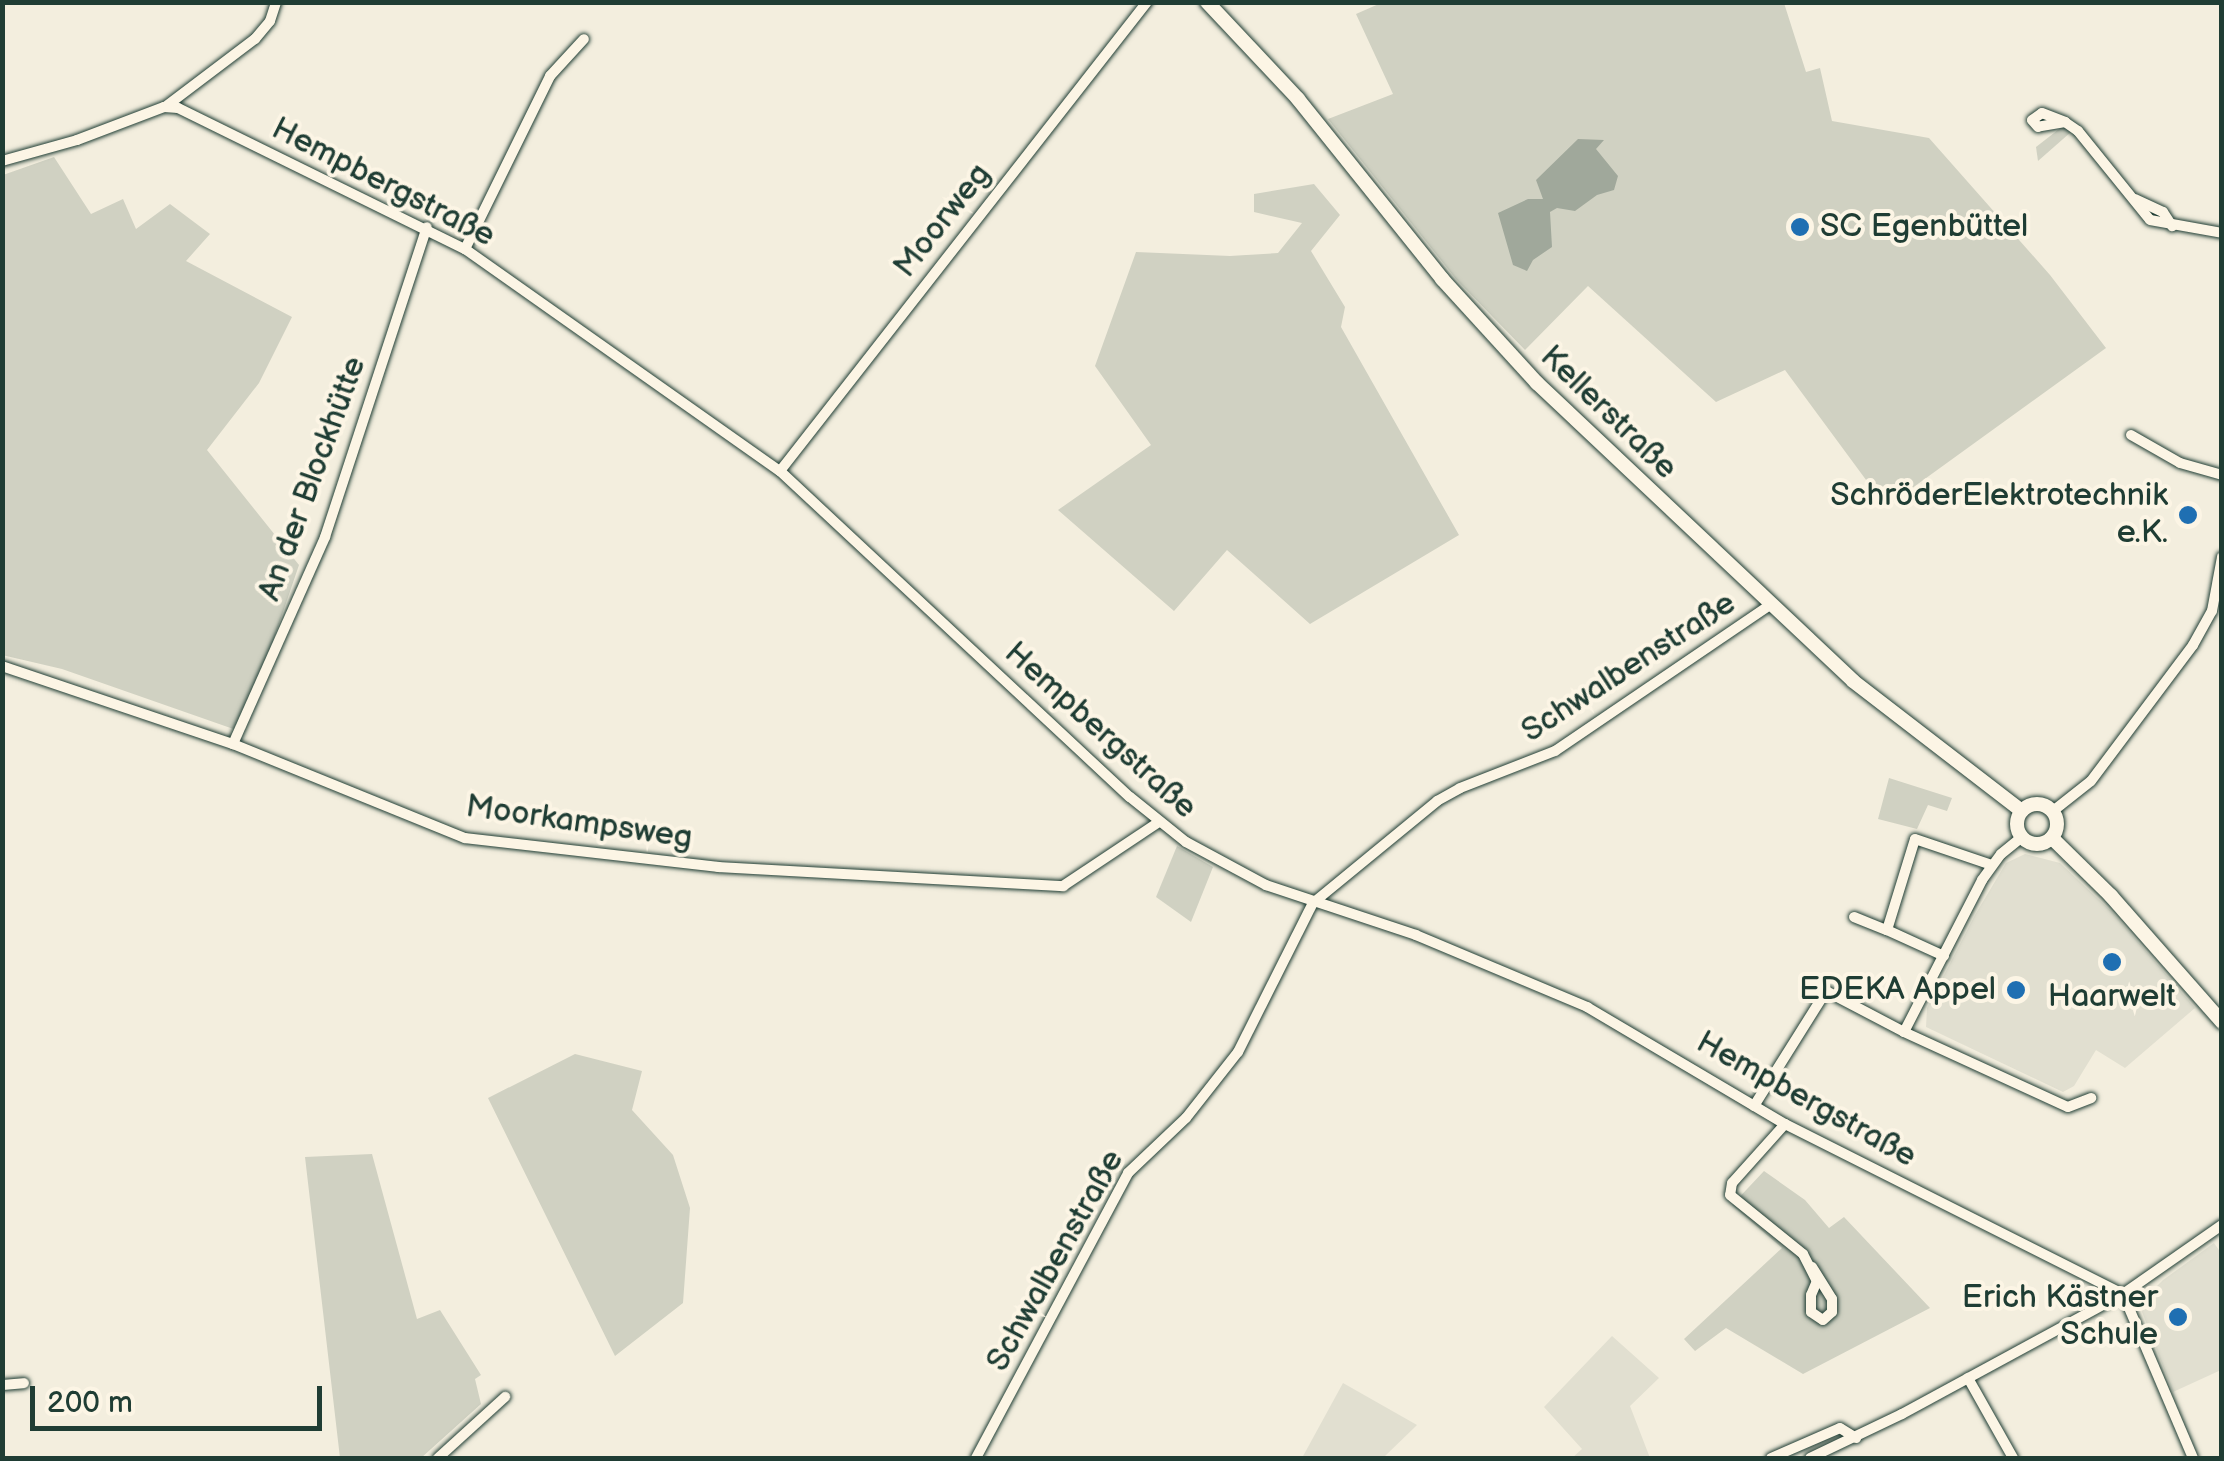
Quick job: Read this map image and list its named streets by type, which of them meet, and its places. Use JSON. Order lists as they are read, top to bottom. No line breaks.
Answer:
{"streets":{"main road":["Kellerstraße"],"street":["Hempbergstraße","Moorweg","An der Blockhütte","Schwalbenstraße","Moorkampsweg"]},"crossings":[["Hempbergstraße","Moorweg"],["Hempbergstraße","An der Blockhütte"],["Hempbergstraße","Schwalbenstraße"],["Hempbergstraße","Moorkampsweg"],["Kellerstraße","Schwalbenstraße"],["An der Blockhütte","Moorkampsweg"]],"places":["SC Egenbüttel","SchröderElektrotechnik e.K.","Haarwelt","EDEKA Appel","Erich Kästner Schule"],"scale_bar":"200 m"}
